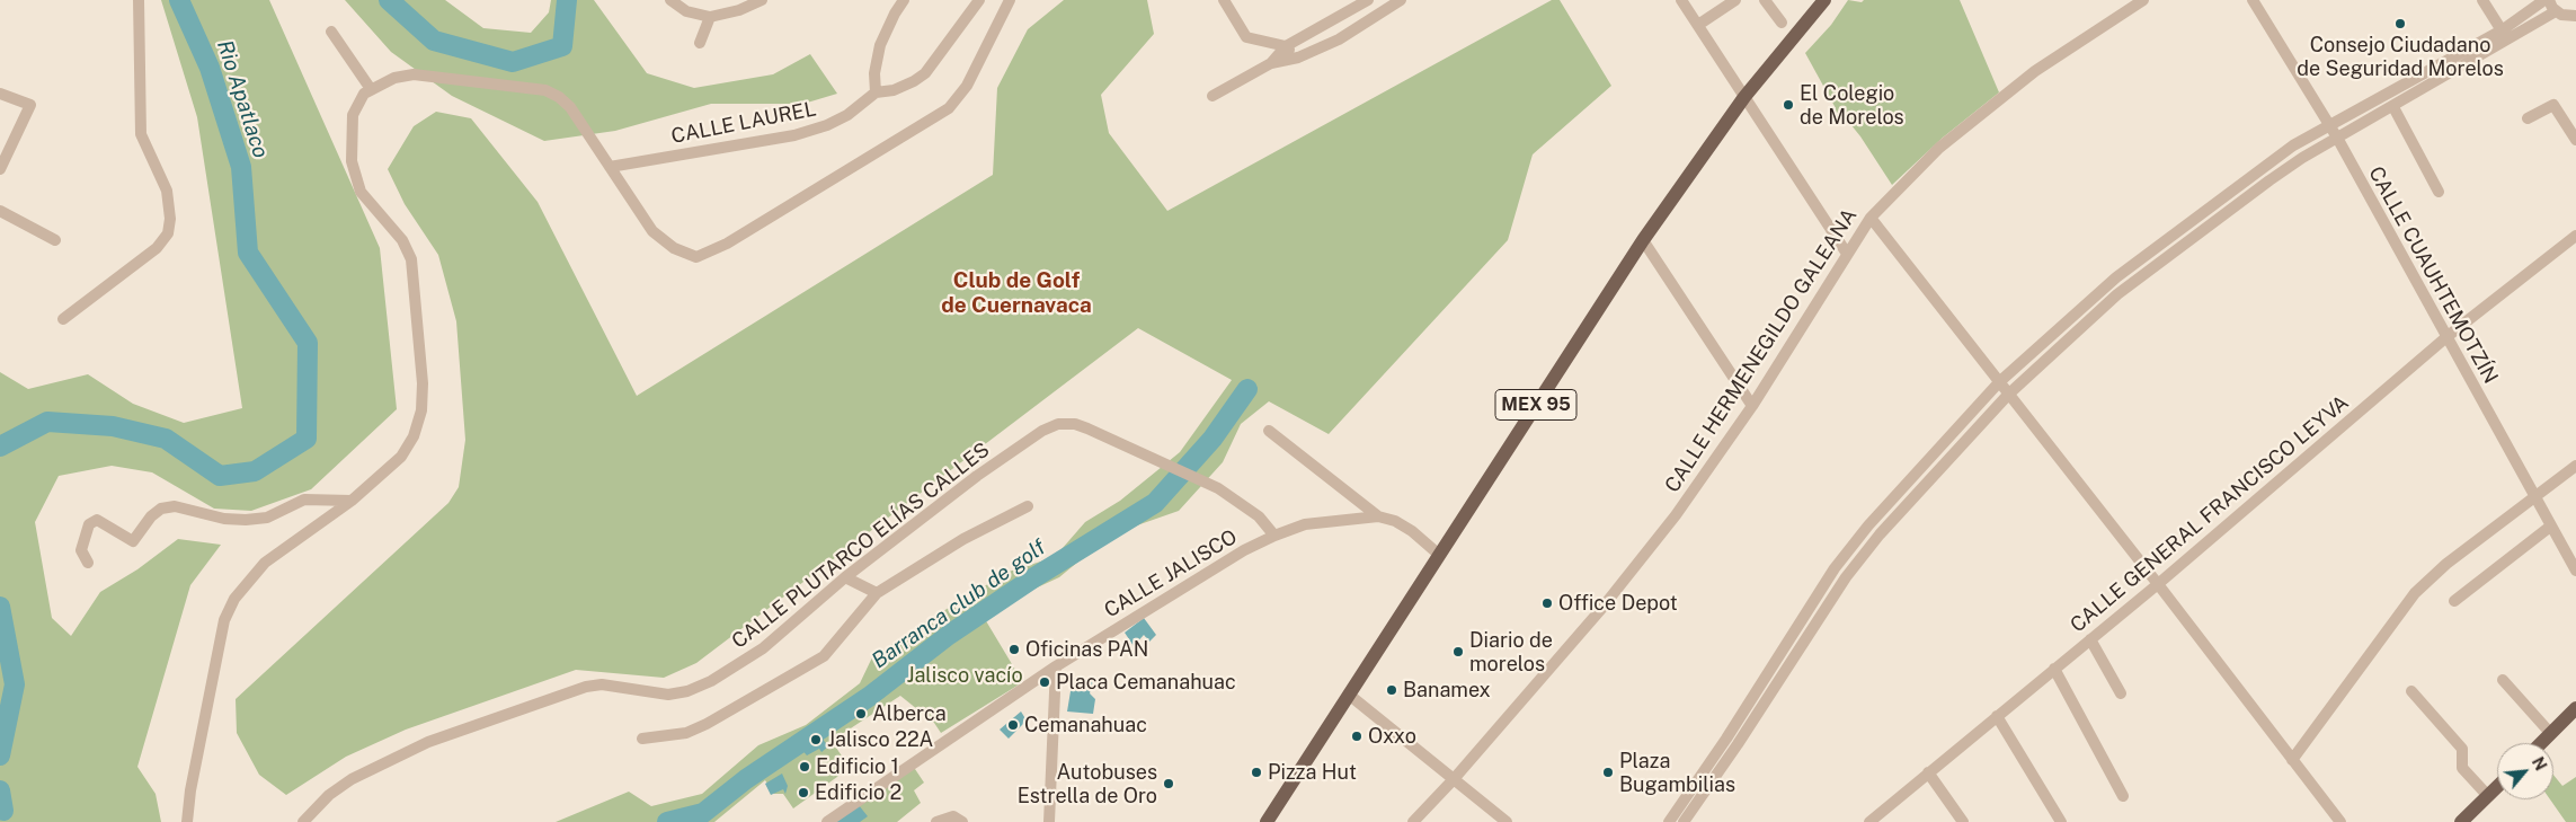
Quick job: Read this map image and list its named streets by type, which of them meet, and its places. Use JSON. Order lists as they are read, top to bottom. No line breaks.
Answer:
{"streets":{"main road":["MEX 95"],"street":["CALLE LAUREL","CALLE CUAUHTEMOTZÍN","CALLE HERMENEGILDO GALEANA","CALLE GENERAL FRANCISCO LEYVA","CALLE PLUTARCO ELÍAS CALLES","CALLE JALISCO"]},"crossings":[["CALLE CUAUHTEMOTZÍN","CALLE GENERAL FRANCISCO LEYVA"],["MEX 95","CALLE JALISCO"],["CALLE PLUTARCO ELÍAS CALLES","CALLE JALISCO"]],"districts":["Club de Golf de Cuernavaca"],"water":["Rio Apatlaco","Barranca club de golf"],"parks":["Jalisco vacío"],"places":["Consejo Ciudadano de Seguridad Morelos","El Colegio de Morelos","Office Depot","Oficinas PAN","Diario de morelos","Placa Cemanahuac","Banamex","Alberca","Cemanahuac","Oxxo","Jalisco 22A","Edificio 1","Pizza Hut","Plaza Bugambilias","Autobuses Estrella de Oro","Edificio 2"],"north":"top right"}
